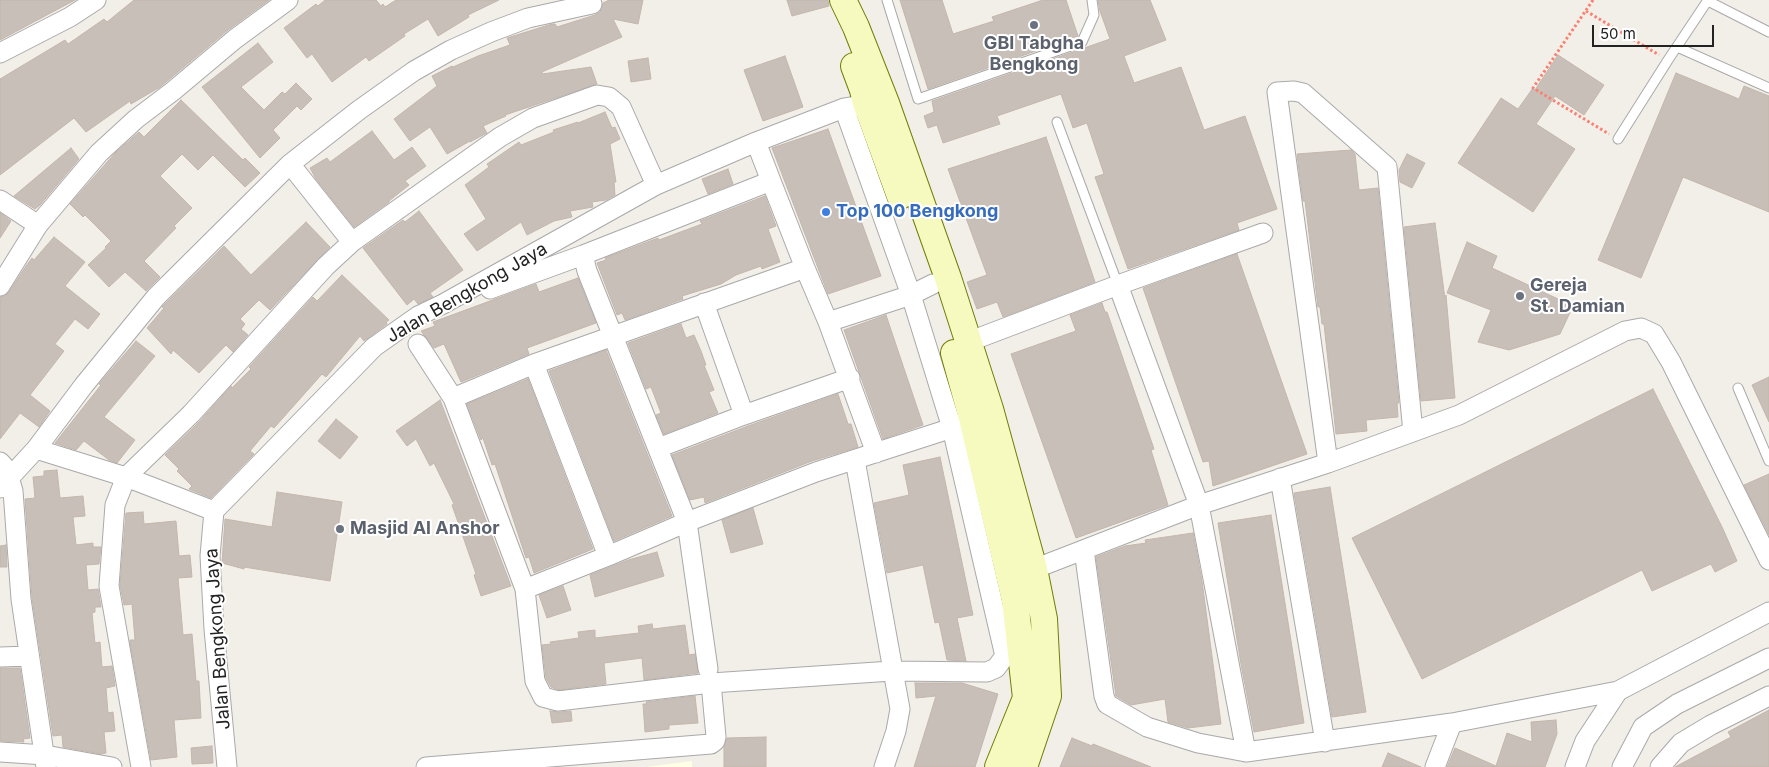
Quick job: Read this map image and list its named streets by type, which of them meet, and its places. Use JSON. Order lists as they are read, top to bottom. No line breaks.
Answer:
{"streets":{"street":["Jalan Bengkong Jaya"]},"places":["GBI Tabgha Bengkong","Top 100 Bengkong","Gereja St. Damian","Masjid Al Anshor"],"scale_bar":"50 m"}
